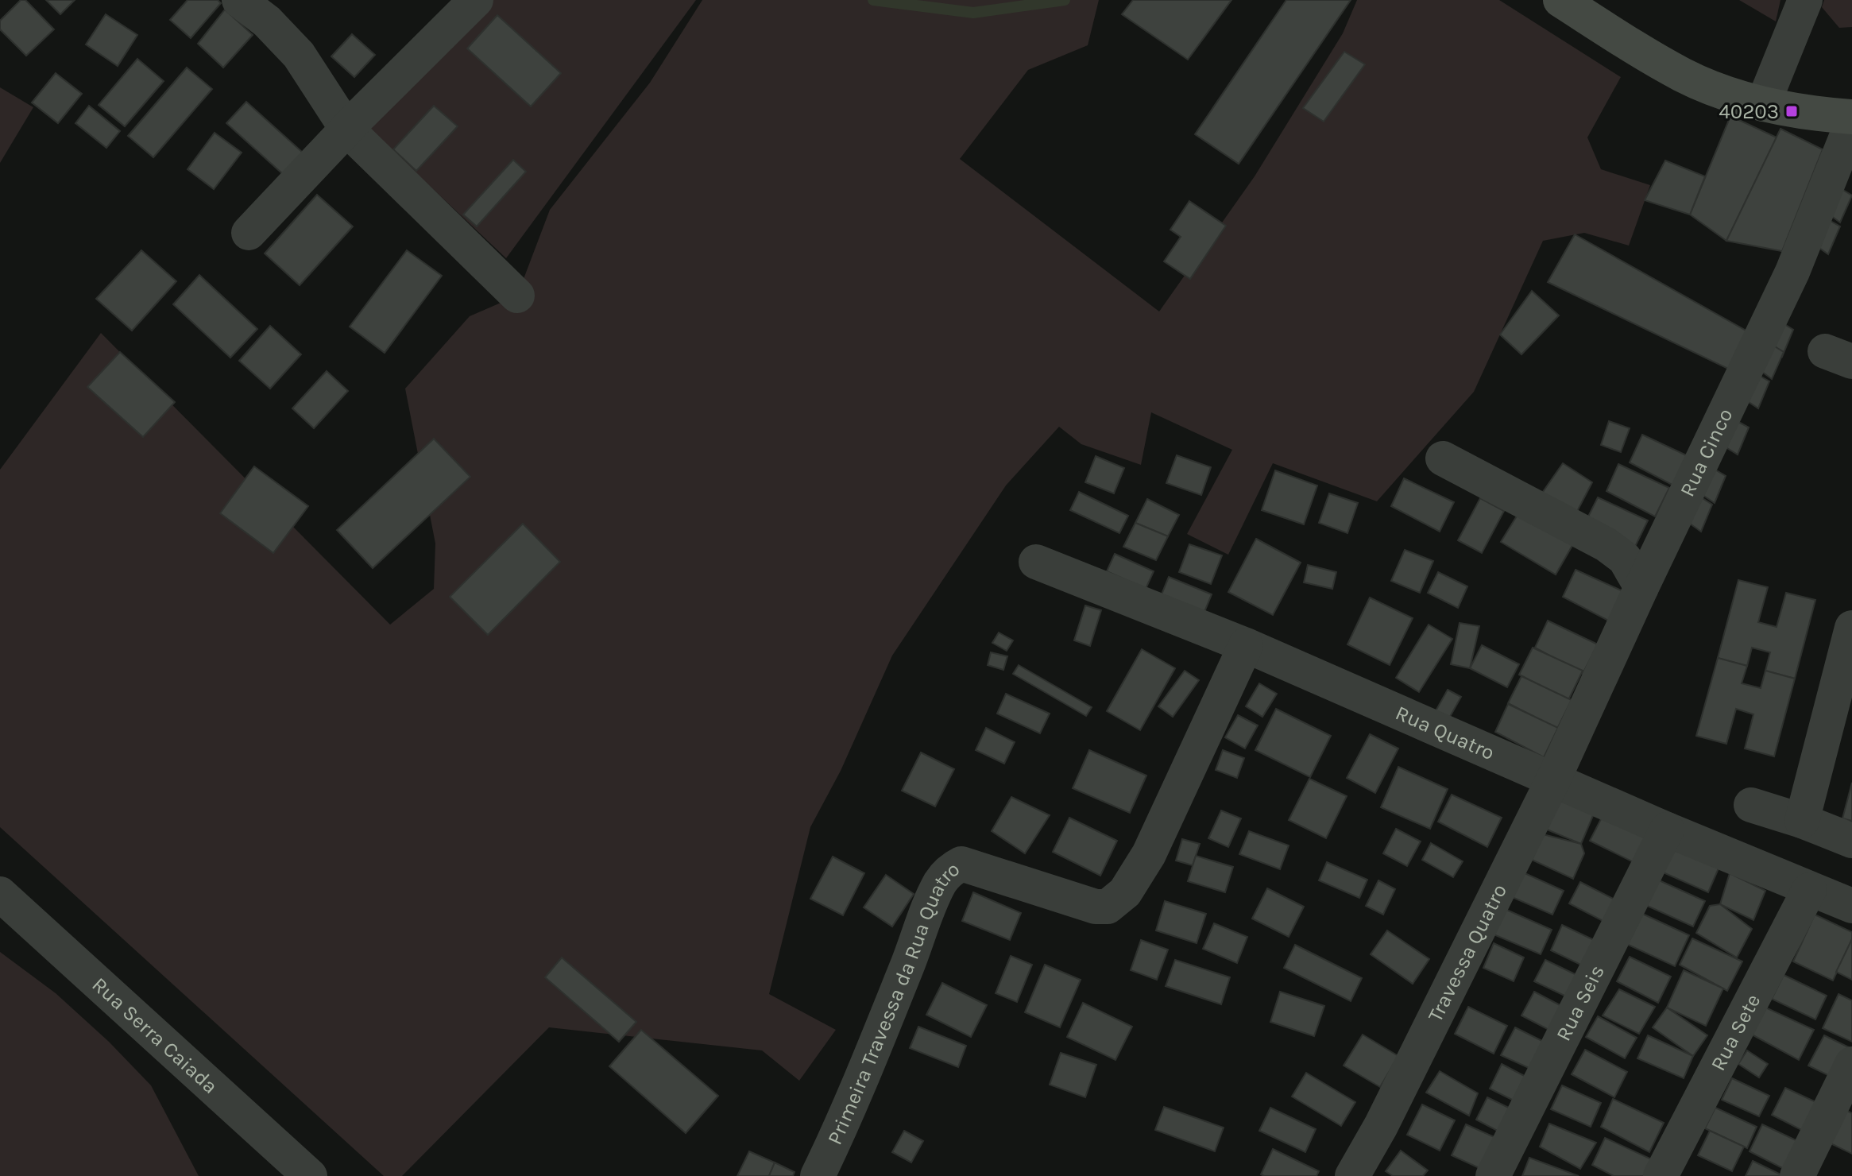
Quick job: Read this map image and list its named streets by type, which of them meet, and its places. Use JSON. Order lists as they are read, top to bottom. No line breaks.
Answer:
{"streets":{"street":["Rua Cinco","Rua Quatro","Travessa Quatro","Rua Seis","Primeira Travessa da Rua Quatro","Rua Sete","Rua Serra Caiada"]},"crossings":[["Rua Cinco","Rua Quatro"],["Rua Cinco","Travessa Quatro"],["Rua Quatro","Travessa Quatro"],["Rua Quatro","Rua Seis"],["Rua Quatro","Primeira Travessa da Rua Quatro"],["Rua Quatro","Rua Sete"]],"places":{"transit":["40203"]}}
